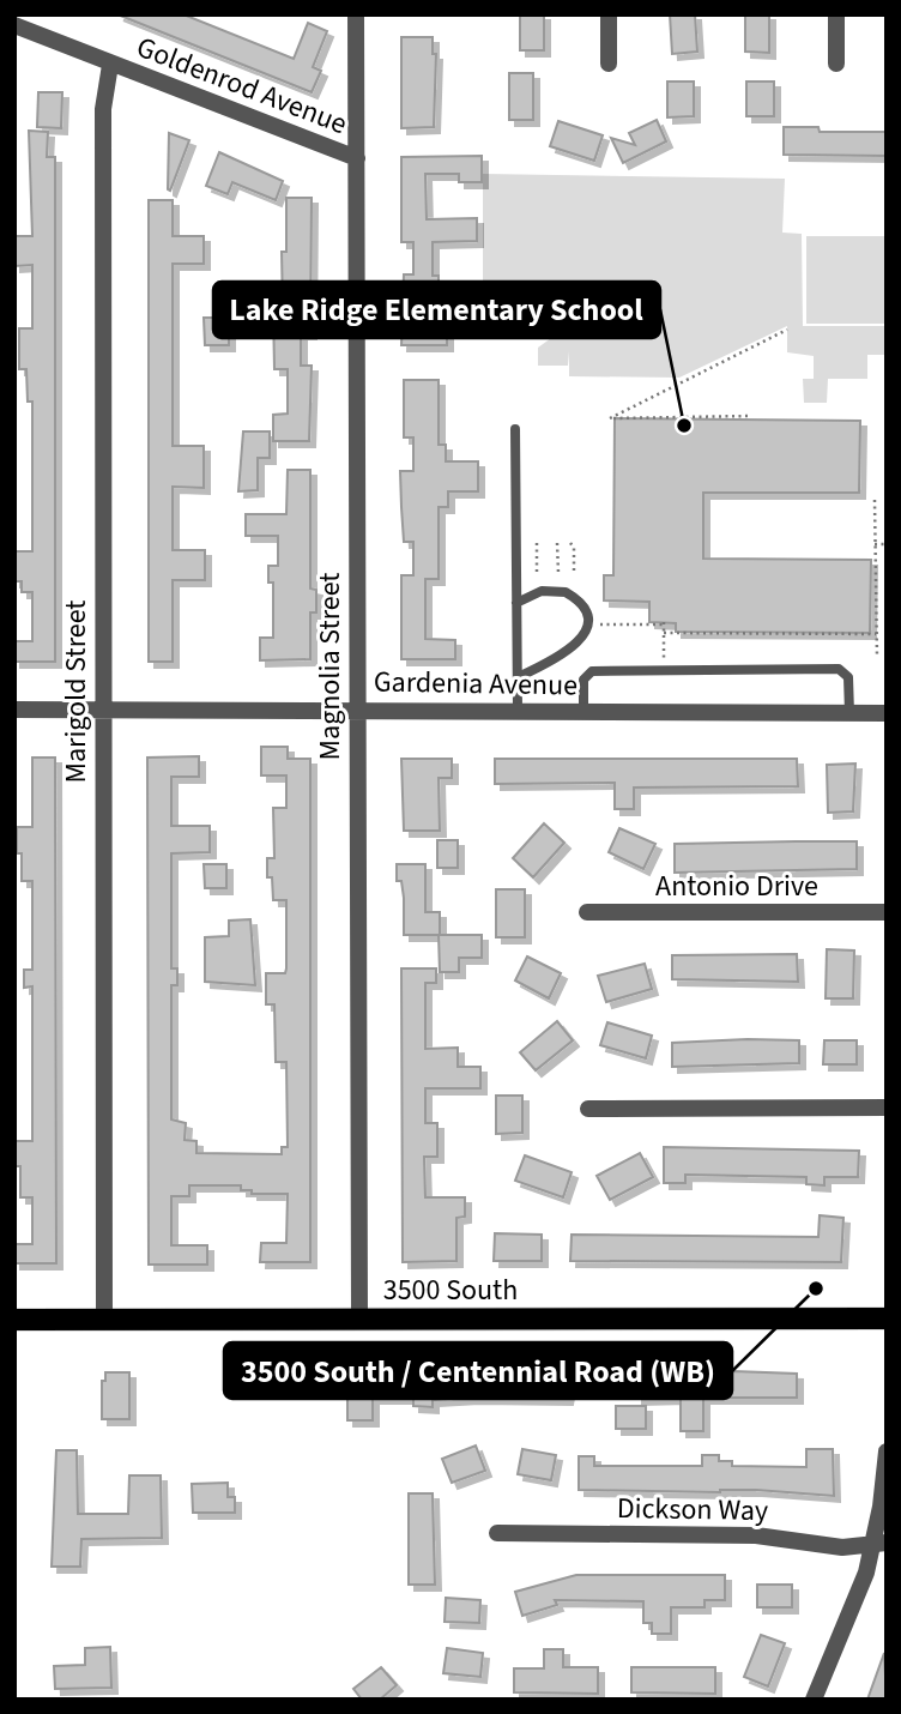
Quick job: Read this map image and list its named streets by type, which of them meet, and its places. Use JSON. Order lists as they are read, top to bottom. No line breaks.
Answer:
{"streets":{"main road":["3500 South"],"street":["Goldenrod Avenue","Magnolia Street","Gardenia Avenue","Marigold Street","Antonio Drive","Dickson Way"]},"crossings":[["Goldenrod Avenue","Magnolia Street"],["Goldenrod Avenue","Marigold Street"],["Magnolia Street","Gardenia Avenue"],["Magnolia Street","3500 South"],["Gardenia Avenue","Marigold Street"],["Marigold Street","3500 South"]],"places":["Lake Ridge Elementary School","3500 South / Centennial Road (WB)"]}
